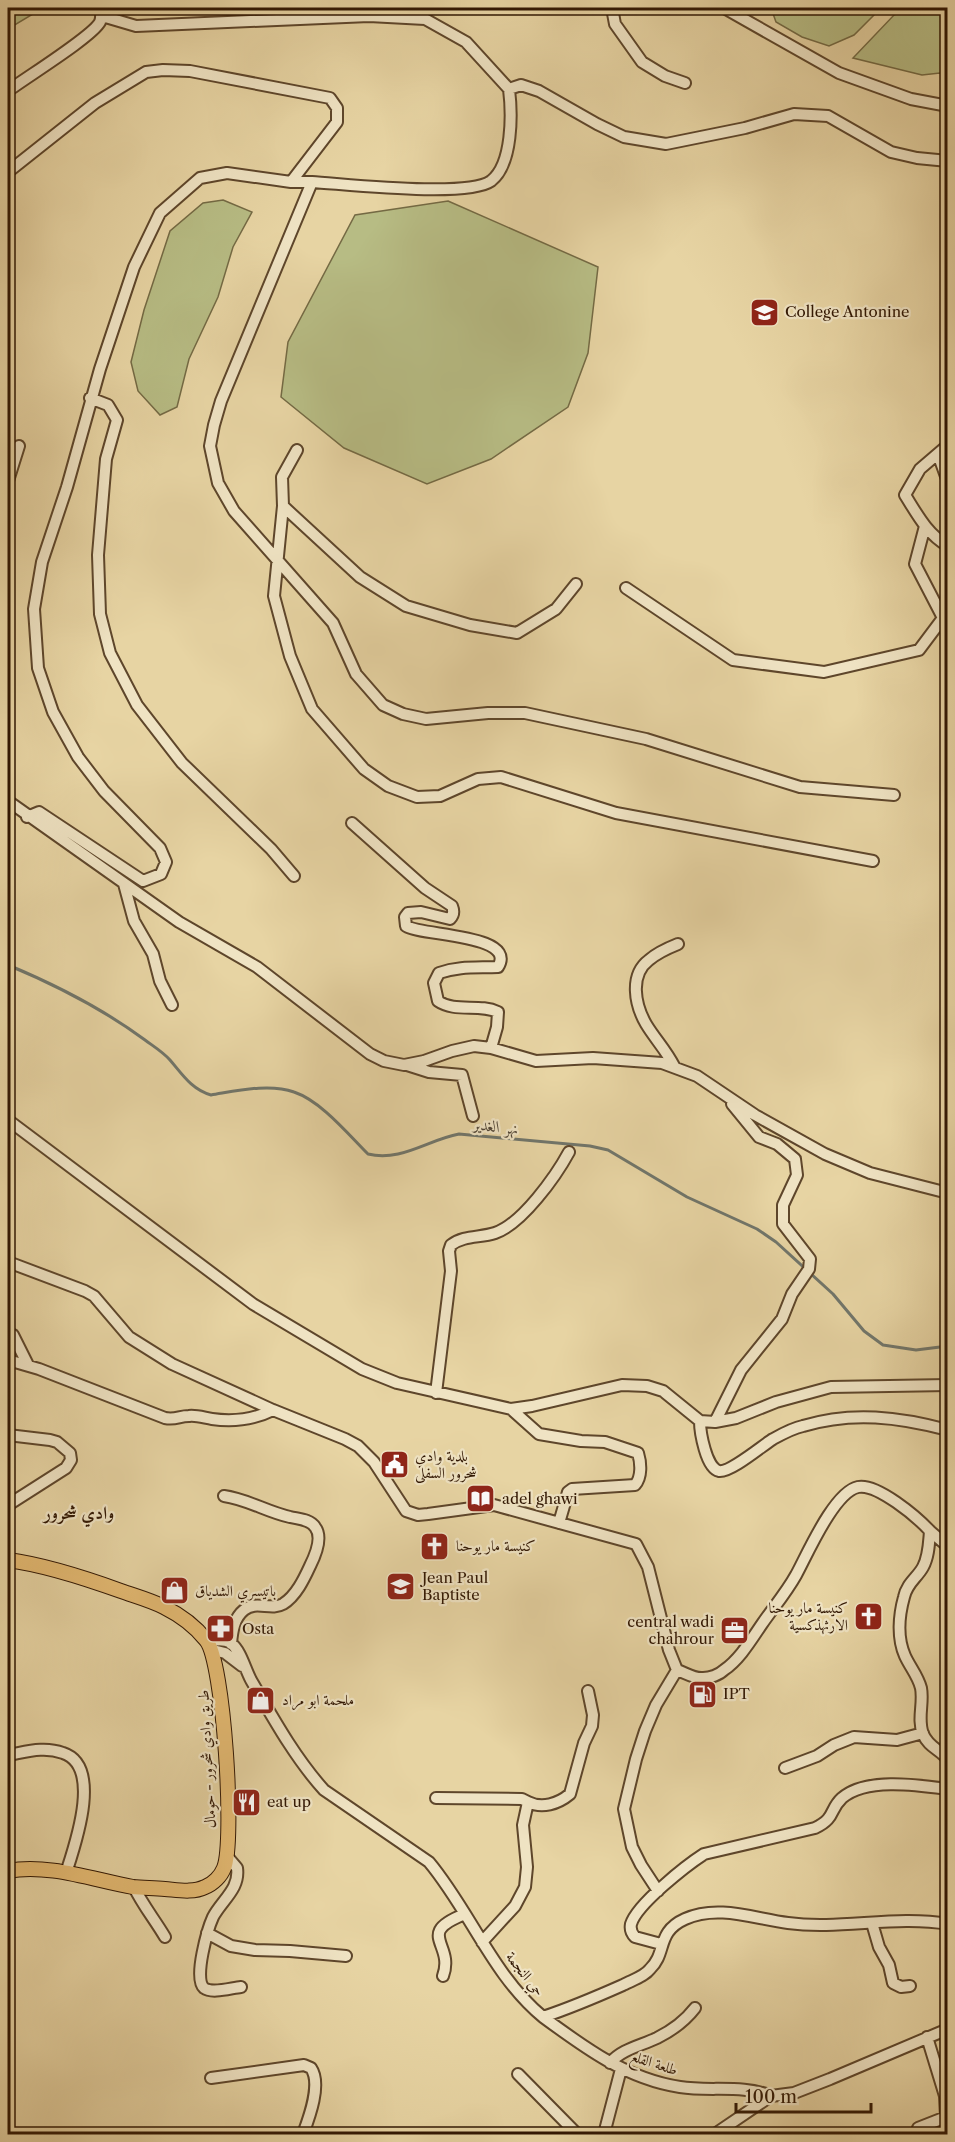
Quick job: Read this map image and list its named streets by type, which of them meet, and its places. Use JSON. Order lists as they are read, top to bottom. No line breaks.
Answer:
{"streets":{"main road":["طريق وادي شحرور - حومال"],"street":["حي النجمة","طلعة القلع"]},"crossings":[["حي النجمة","طلعة القلع"]],"districts":["وادي شحرور"],"water":["نهر الغدير"],"places":{"school or university":["College Antonine","Jean Paul Baptiste"],"public building":["بلدية وادي شحرور السفلى"],"library":["adel ghawi"],"church":["كنيسة مار يوحنا","كنيسة مار يوحنا الارثهذكسية"],"shop":["باتيسري الشدياق","ملحمة ابو مراد"],"pharmacy":["Osta"],"office":["central wadi chahrour"],"fuel station":["IPT"],"restaurant":["eat up"]},"scale_bar":"100 m"}
